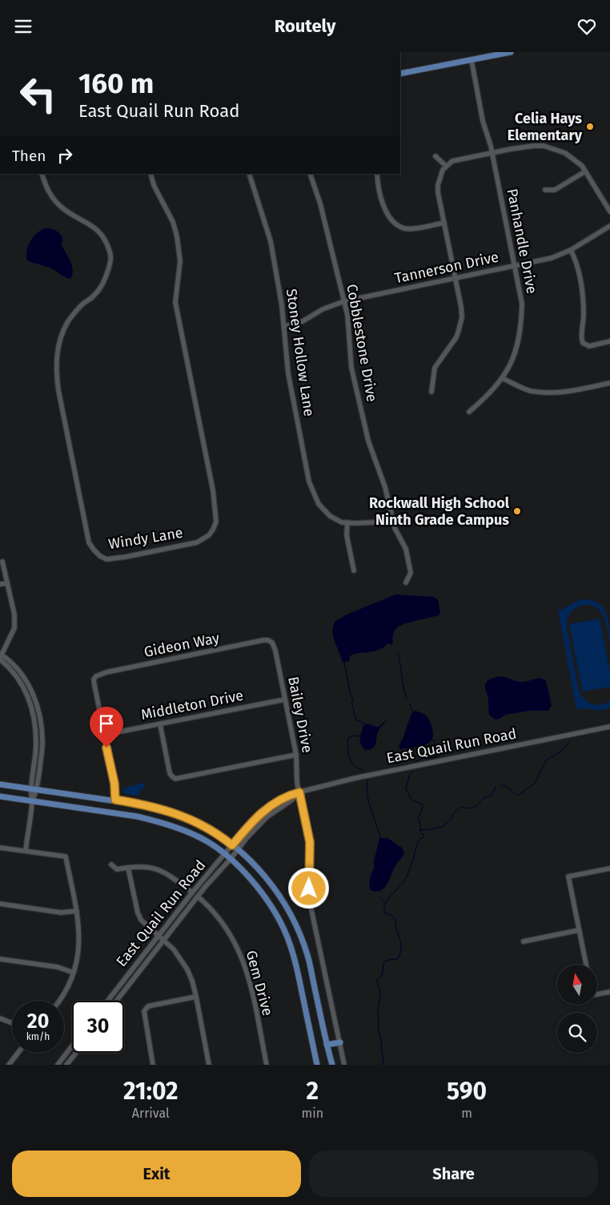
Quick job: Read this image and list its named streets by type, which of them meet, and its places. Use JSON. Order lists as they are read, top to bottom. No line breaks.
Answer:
{"streets":{"street":["Panhandle Drive","Tannerson Drive","Cobblestone Drive","Stoney Hollow Lane","Windy Lane","Gideon Way","Middleton Drive","Bailey Drive","East Quail Run Road","Gem Drive"]},"crossings":[["Panhandle Drive","Tannerson Drive"],["Tannerson Drive","Cobblestone Drive"],["Tannerson Drive","Stoney Hollow Lane"],["Cobblestone Drive","Stoney Hollow Lane"],["Gideon Way","Middleton Drive"],["Gideon Way","Bailey Drive"],["Middleton Drive","Bailey Drive"],["Bailey Drive","East Quail Run Road"],["East Quail Run Road","Gem Drive"]],"places":["Celia Hays Elementary","Rockwall High School Ninth Grade Campus"],"north":"top","page":{"header":"Routely","turn":["160 m","East Quail Run Road"],"then":"Then","speed":"20 km/h","limit":"30","eta":["21:02","Arrival","2","min","590","m"],"buttons":["Exit","Share"]}}
